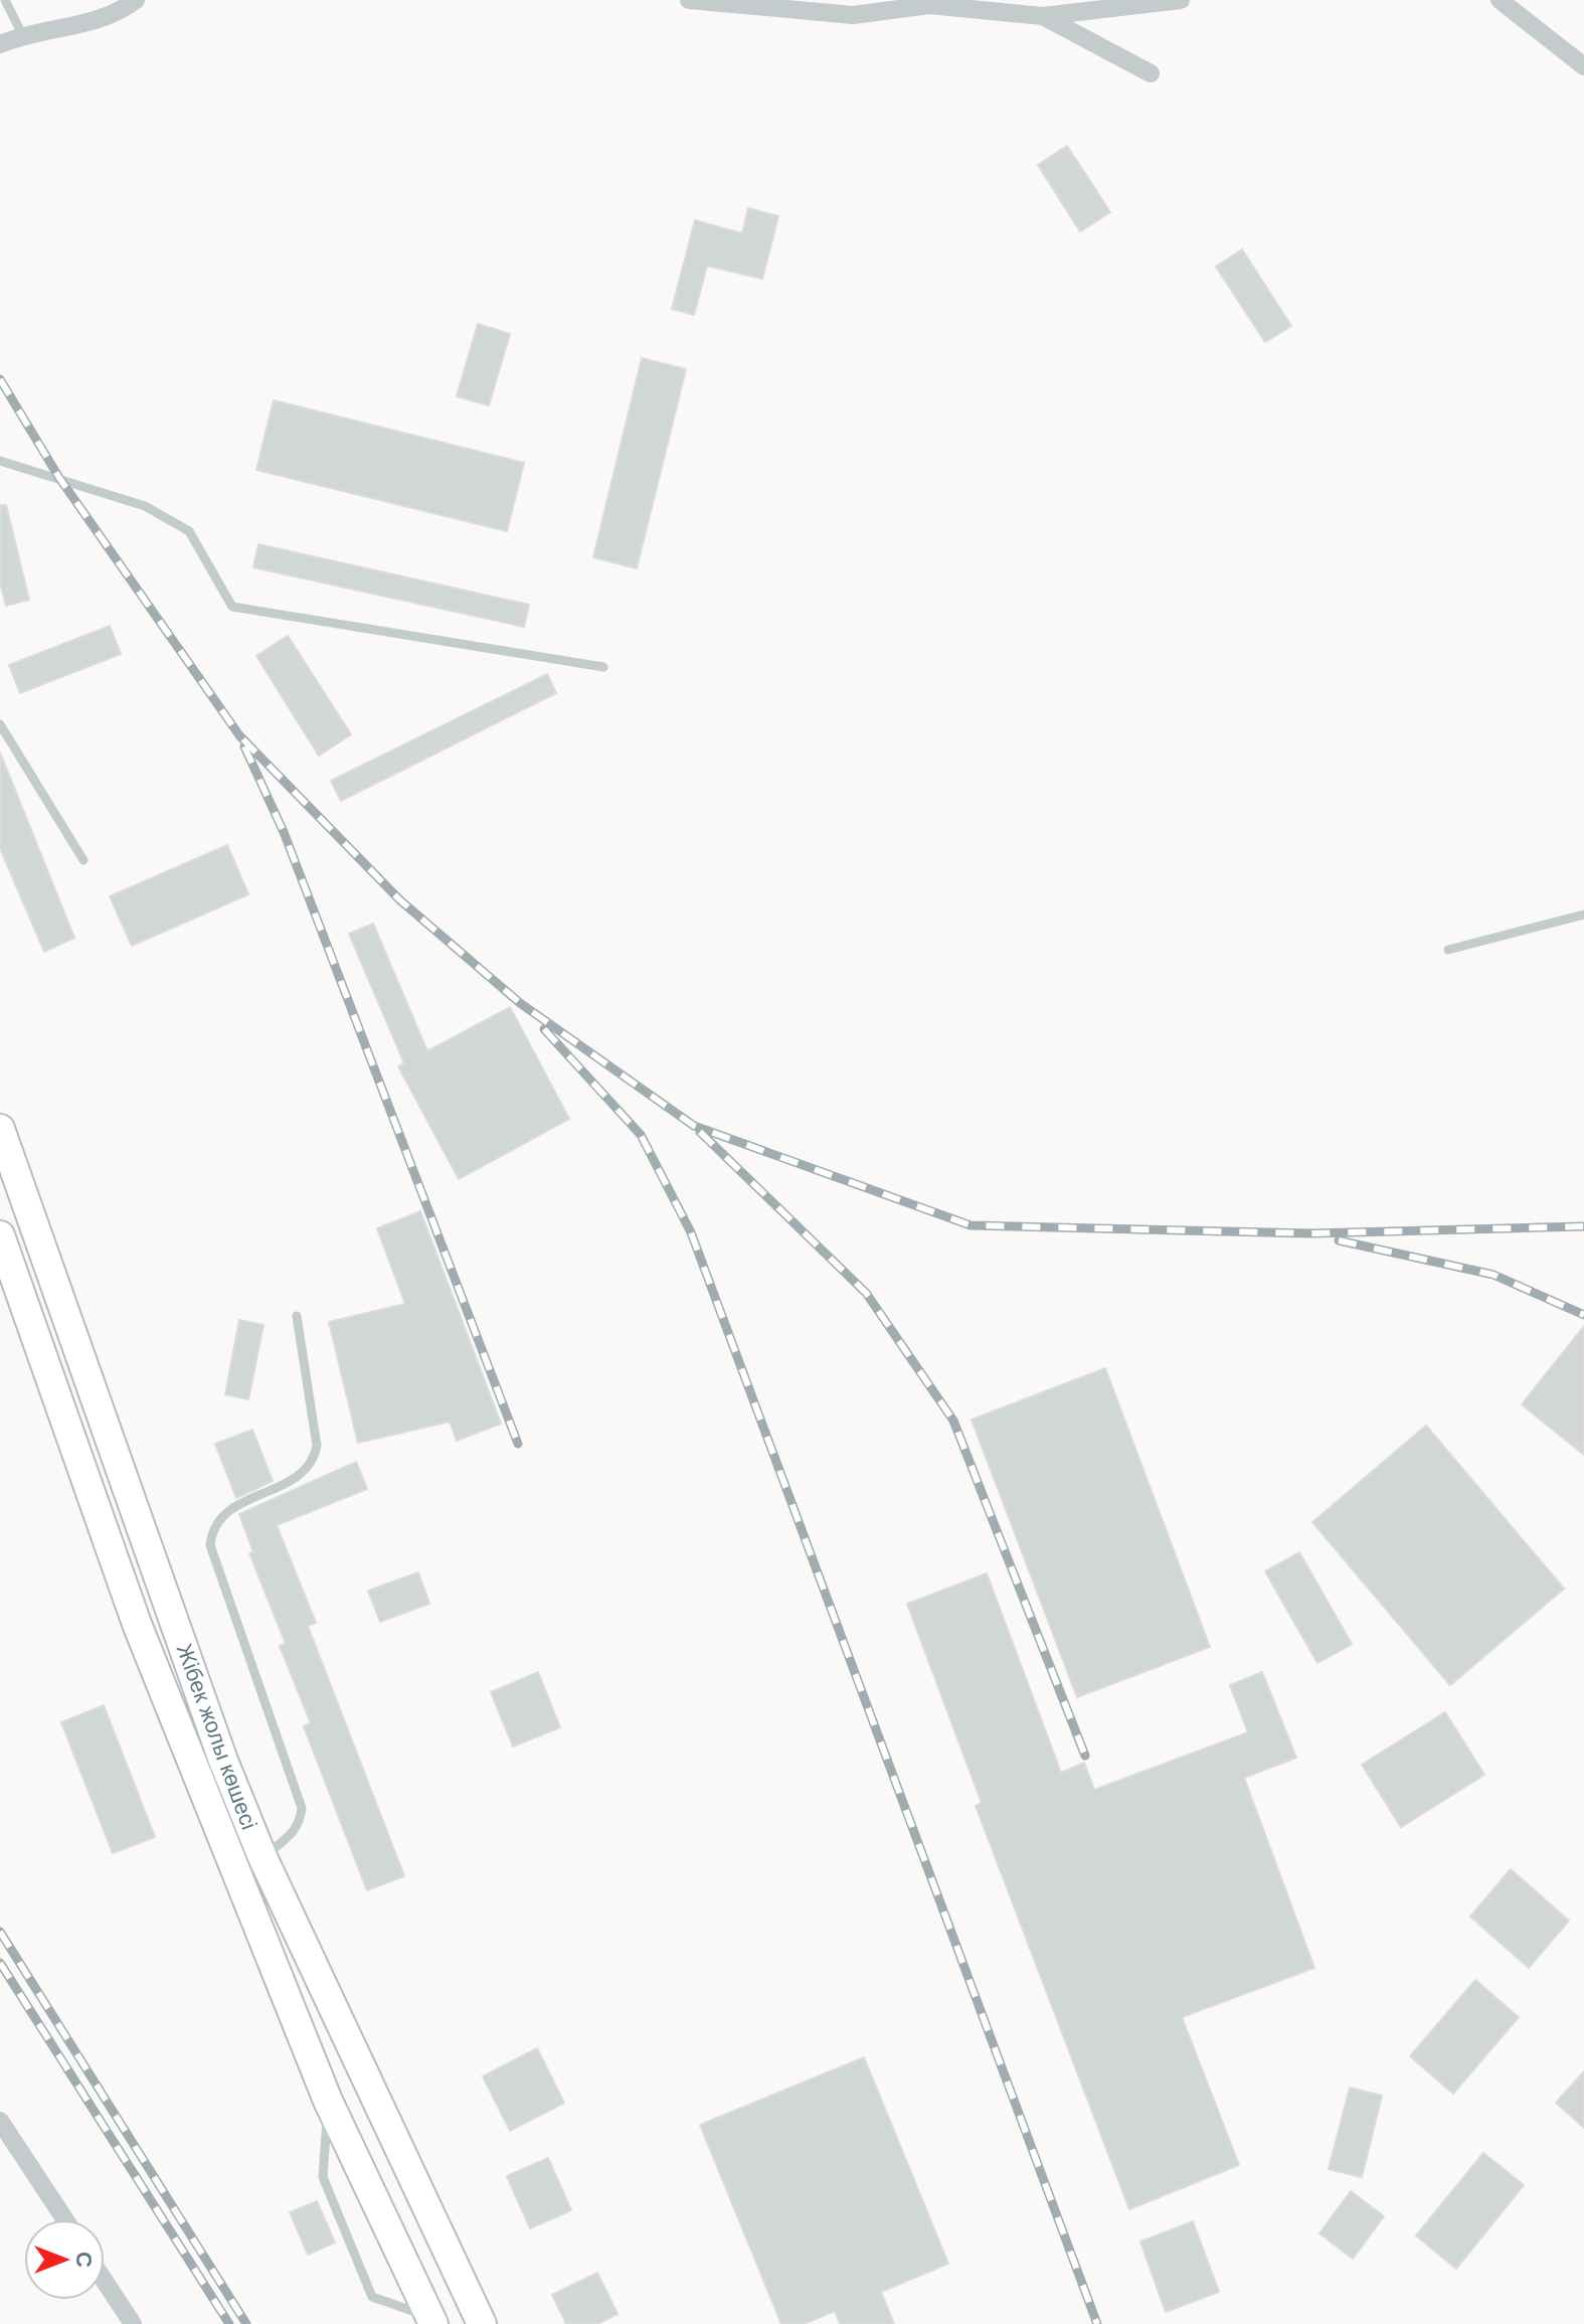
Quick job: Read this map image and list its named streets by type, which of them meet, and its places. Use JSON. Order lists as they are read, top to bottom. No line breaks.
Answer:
{"streets":{"main road":["Жібек жолы көшесі"]},"north":"right"}
